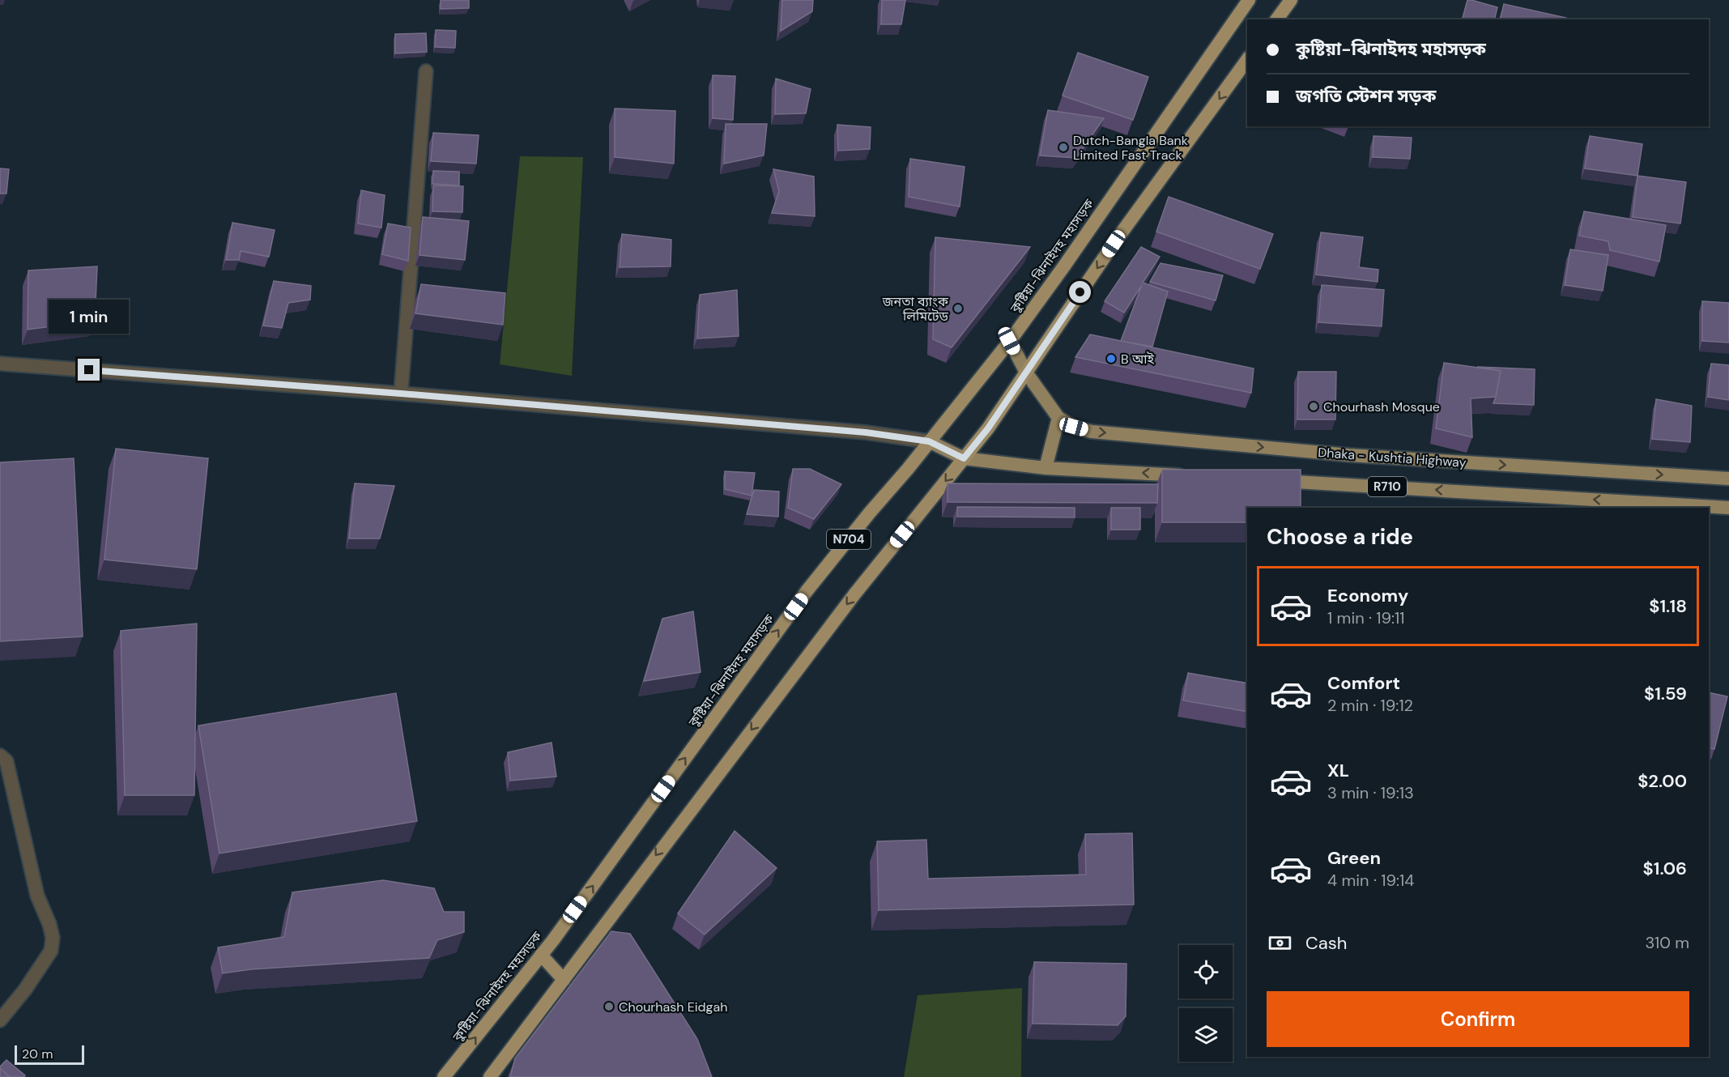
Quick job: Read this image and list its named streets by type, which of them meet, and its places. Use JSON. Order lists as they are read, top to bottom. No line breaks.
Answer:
{"streets":{"highway":["কুষ্টিয়া-ঝিনাইদহ মহাসড়ক","N704"],"main road":["Dhaka - Kushtia Highway","R710"]},"crossings":[["কুষ্টিয়া-ঝিনাইদহ মহাসড়ক","Dhaka - Kushtia Highway"],["Dhaka - Kushtia Highway","N704"]],"places":["Dutch-Bangla Bank Limited Fast Track","জনতা ব্যাংক লিমিটেড","B আই","Chourhash Mosque","Chourhash Eidgah"],"scale_bar":"20 m","page":{"banner":["কুষ্টিয়া-ঝিনাইদহ মহাসড়ক","জগতি স্টেশন সড়ক"],"bubble":"1 min","heading":"Choose a ride","list":[{"name":"Economy","note":"1 min · 19:11","value":"$1.18"},{"name":"Comfort","note":"2 min · 19:12","value":"$1.59"},{"name":"XL","note":"3 min · 19:13","value":"$2.00"},{"name":"Green","note":"4 min · 19:14","value":"$1.06"}],"pay":["Cash","310 m"],"buttons":"Confirm","scale":"20 m"}}
